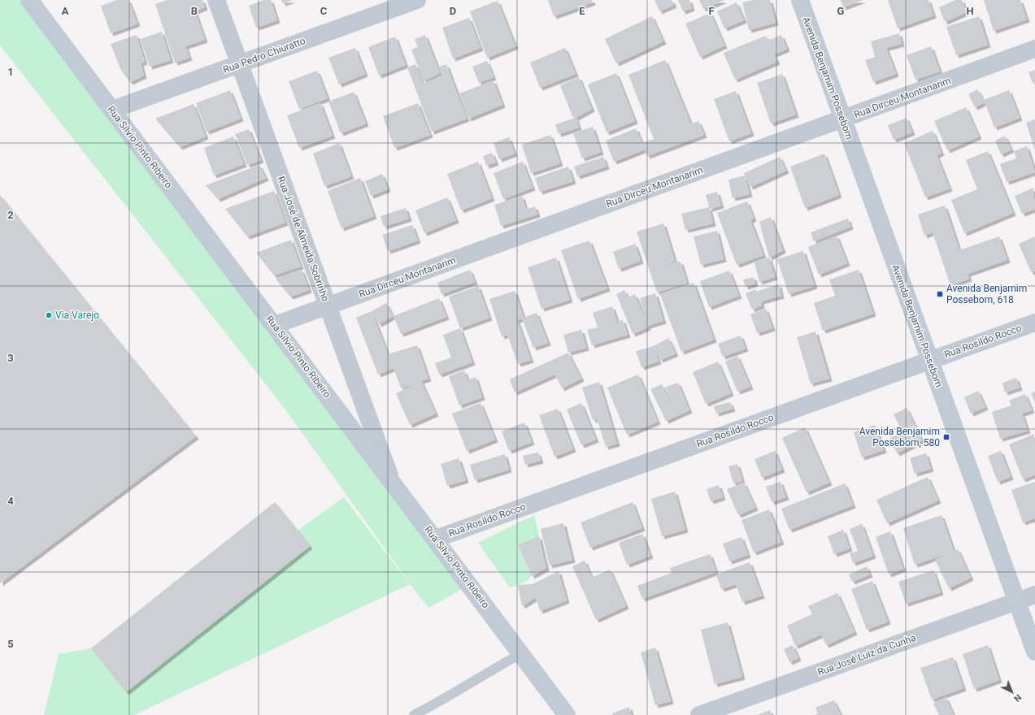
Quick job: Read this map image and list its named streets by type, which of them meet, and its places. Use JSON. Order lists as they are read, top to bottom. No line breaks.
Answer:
{"streets":{"street":["Rua Pedro Chiuratto","Avenida Benjamim Possebom","Rua Dirceu Montanarim","Rua Sílvio Pinto Ribeiro","Rua José de Almeida Sobrinho","Rua Rosildo Rocco","Rua José Luiz da Cunha"]},"crossings":[["Rua Pedro Chiuratto","Rua Sílvio Pinto Ribeiro"],["Rua Pedro Chiuratto","Rua José de Almeida Sobrinho"],["Avenida Benjamim Possebom","Rua Dirceu Montanarim"],["Avenida Benjamim Possebom","Rua Rosildo Rocco"],["Avenida Benjamim Possebom","Rua José Luiz da Cunha"],["Rua Dirceu Montanarim","Rua Sílvio Pinto Ribeiro"],["Rua Dirceu Montanarim","Rua José de Almeida Sobrinho"],["Rua Sílvio Pinto Ribeiro","Rua José de Almeida Sobrinho"],["Rua Sílvio Pinto Ribeiro","Rua Rosildo Rocco"]],"places":{"transit":["Avenida Benjamim Possebom, 618","Avenida Benjamim Possebom, 580"],"other":["Via Varejo"]},"north":"bottom right","grid":{"columns":["A","B","C","D","E","F","G","H"],"rows":["1","2","3","4","5"]}}
